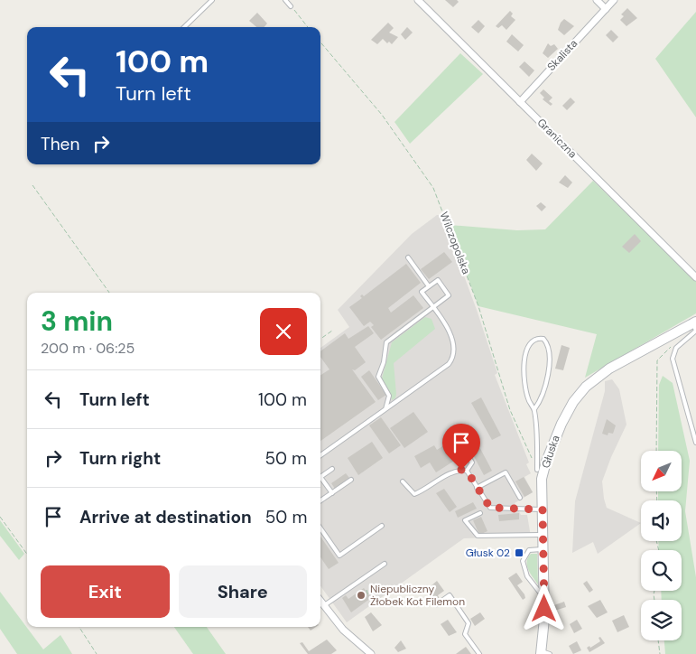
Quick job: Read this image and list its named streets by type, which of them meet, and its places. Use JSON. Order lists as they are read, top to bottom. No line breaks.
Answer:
{"streets":{"street":["Skalista","Graniczna","Głuska"],"path":["Wilczopolska"]},"crossings":[["Skalista","Graniczna"]],"places":{"transit":["Głusk 02"],"other":["Niepubliczny Żłobek Kot Filemon"]},"north":"bottom left","page":{"turn":["100 m","Turn left"],"then":"Then","heading":["3 min","200 m · 06:25"],"list":[{"name":"Turn left","value":"100 m"},{"name":"Turn right","value":"50 m"},{"name":"Arrive at destination","value":"50 m"}],"buttons":["Exit","Share"]}}
